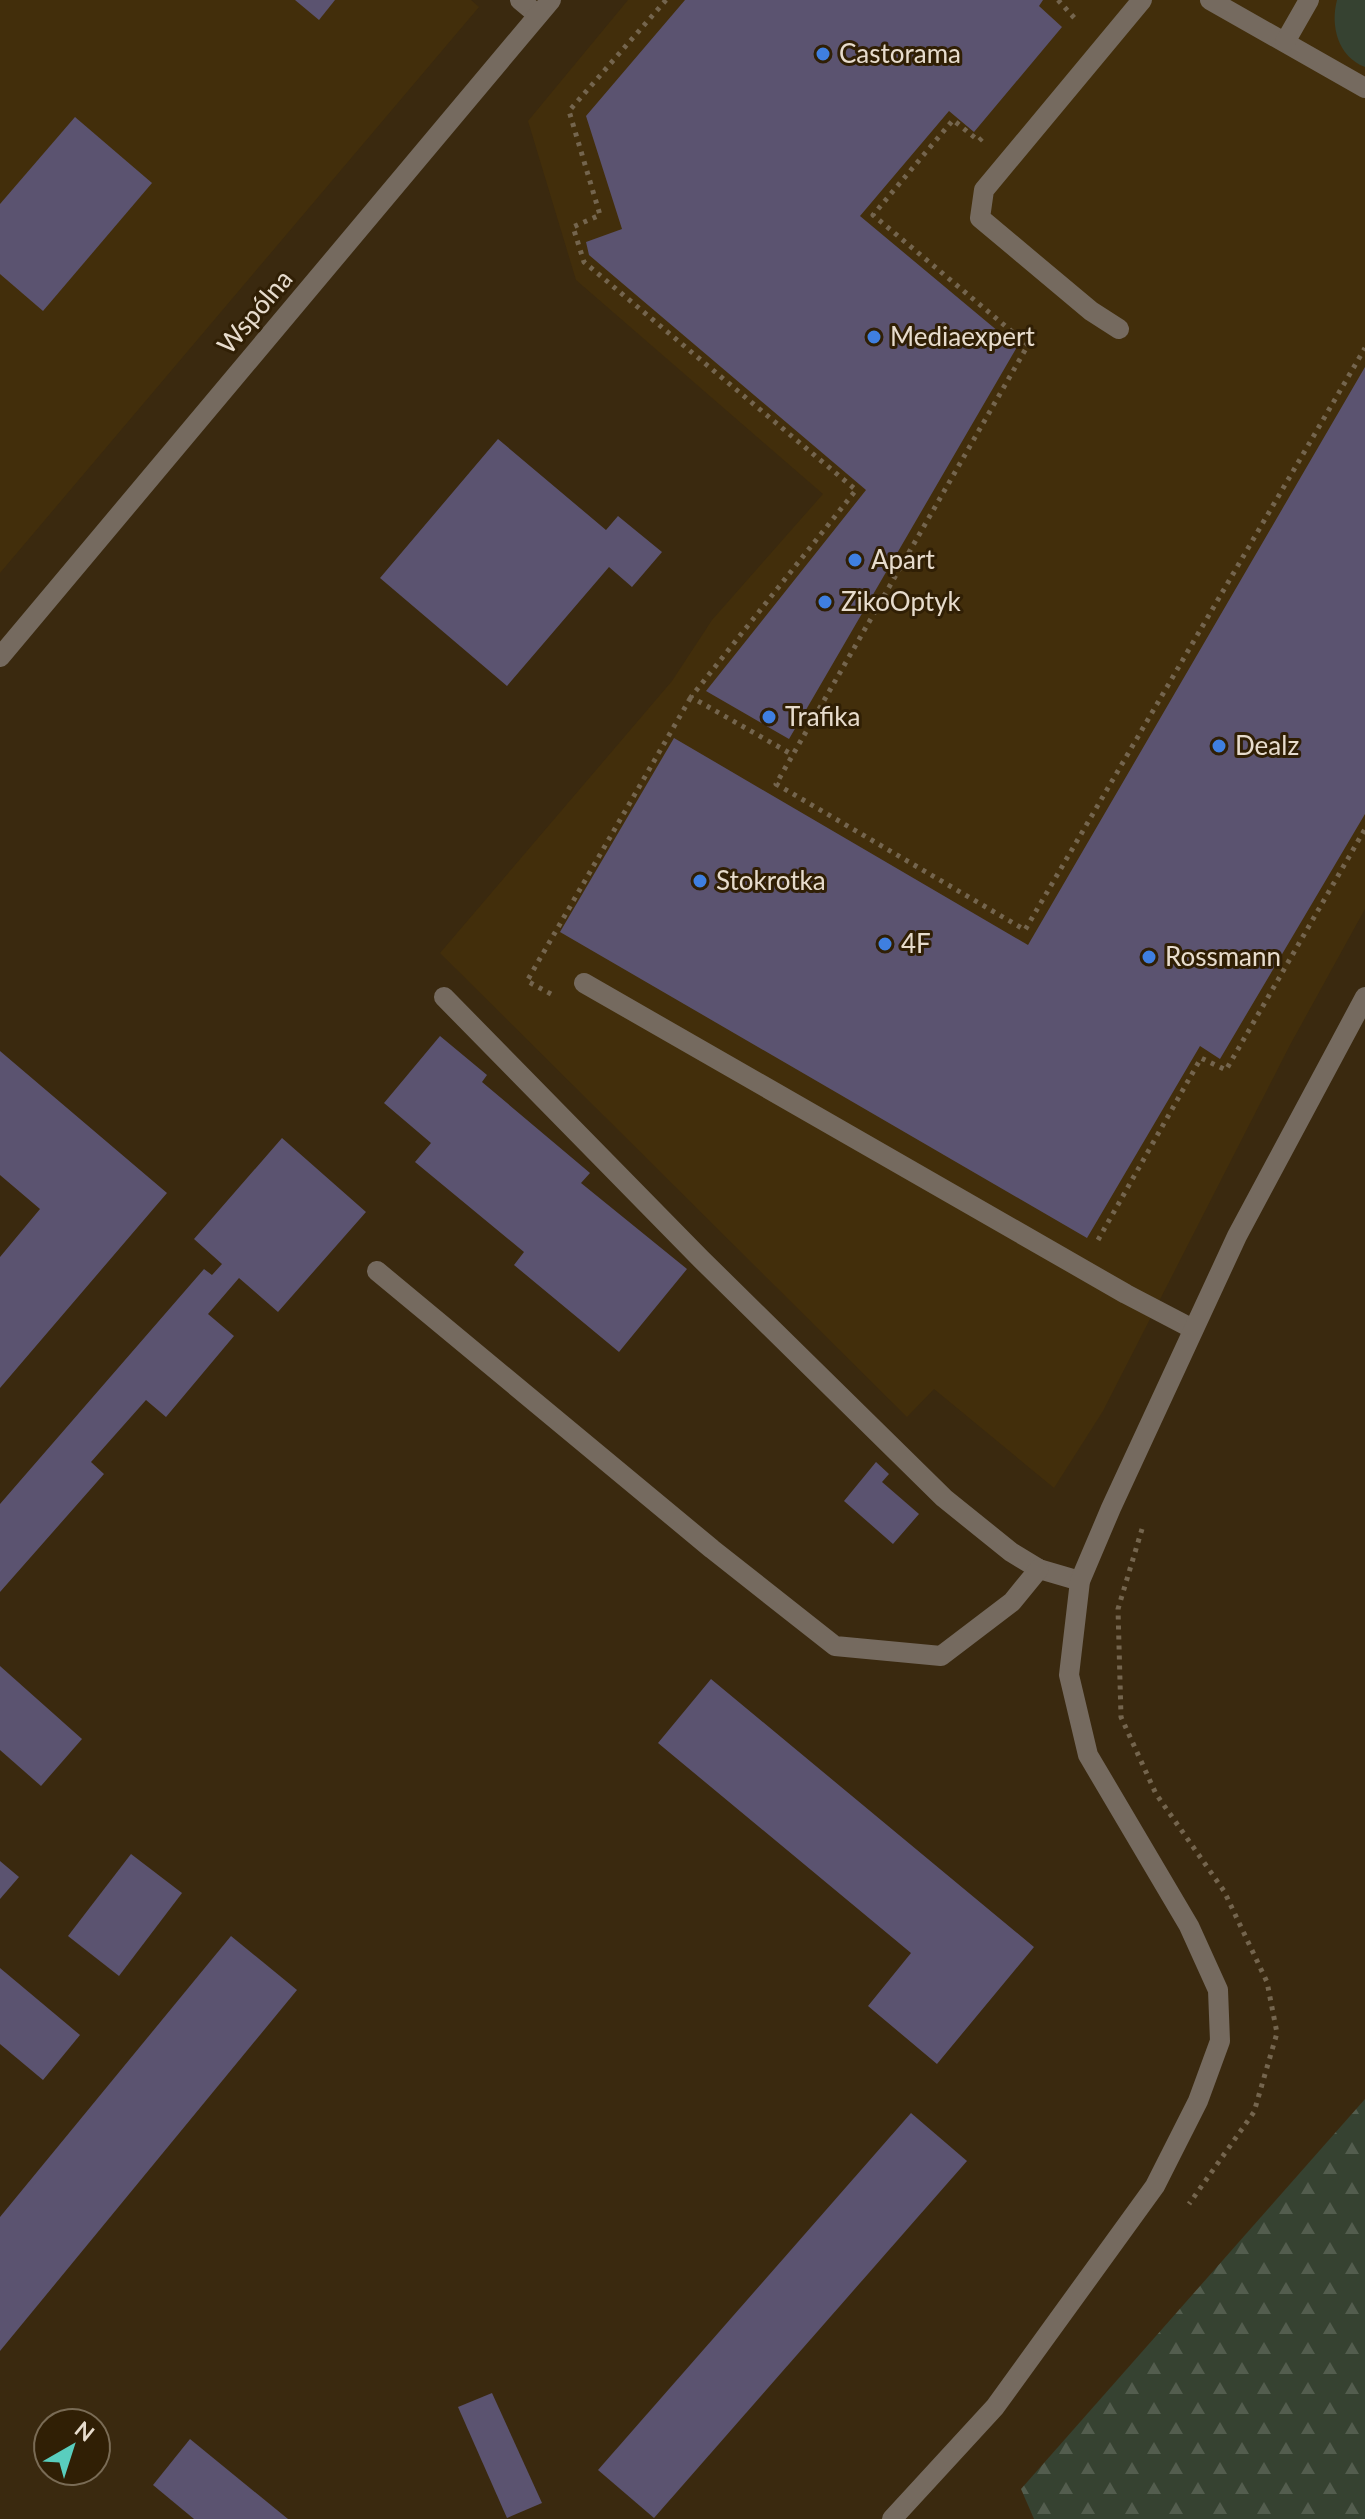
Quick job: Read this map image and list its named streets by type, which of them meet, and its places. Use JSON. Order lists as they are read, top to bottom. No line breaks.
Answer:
{"streets":{"street":["Wspólna"]},"places":["Castorama","Mediaexpert","Apart","ZikoOptyk","Trafika","Dealz","Stokrotka","4F","Rossmann"],"north":"top right"}
